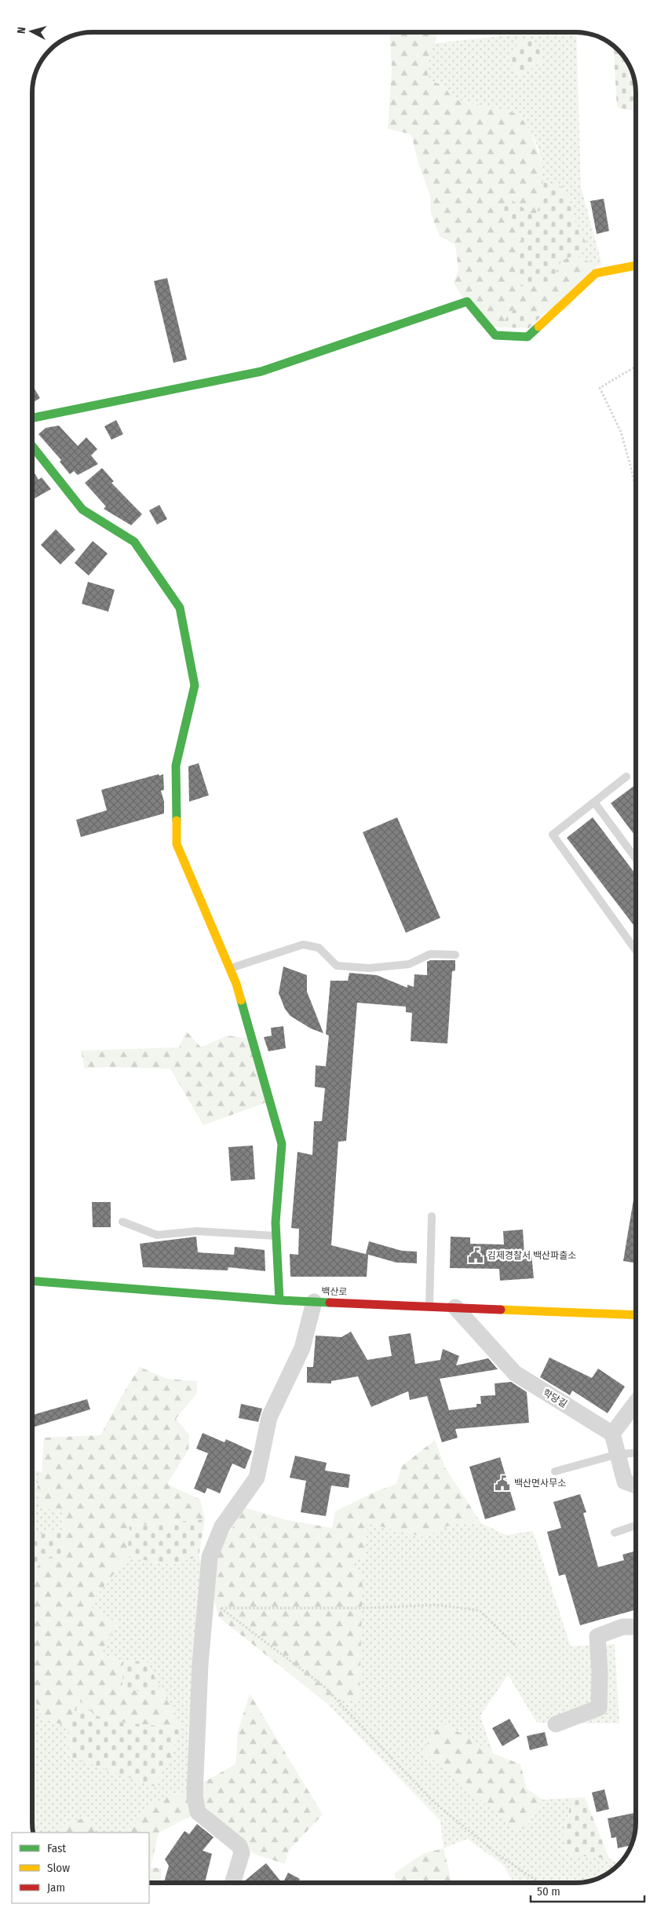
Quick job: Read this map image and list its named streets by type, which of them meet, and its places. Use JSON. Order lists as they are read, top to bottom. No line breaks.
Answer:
{"streets":{"street":["백산로","학당길"]},"crossings":[["백산로","학당길"]],"places":{"public building":["김제경찰서 백산파출소","백산면사무소"]},"legend":["Fast","Slow","Jam"],"scale_bar":"50 m","north":"left"}
